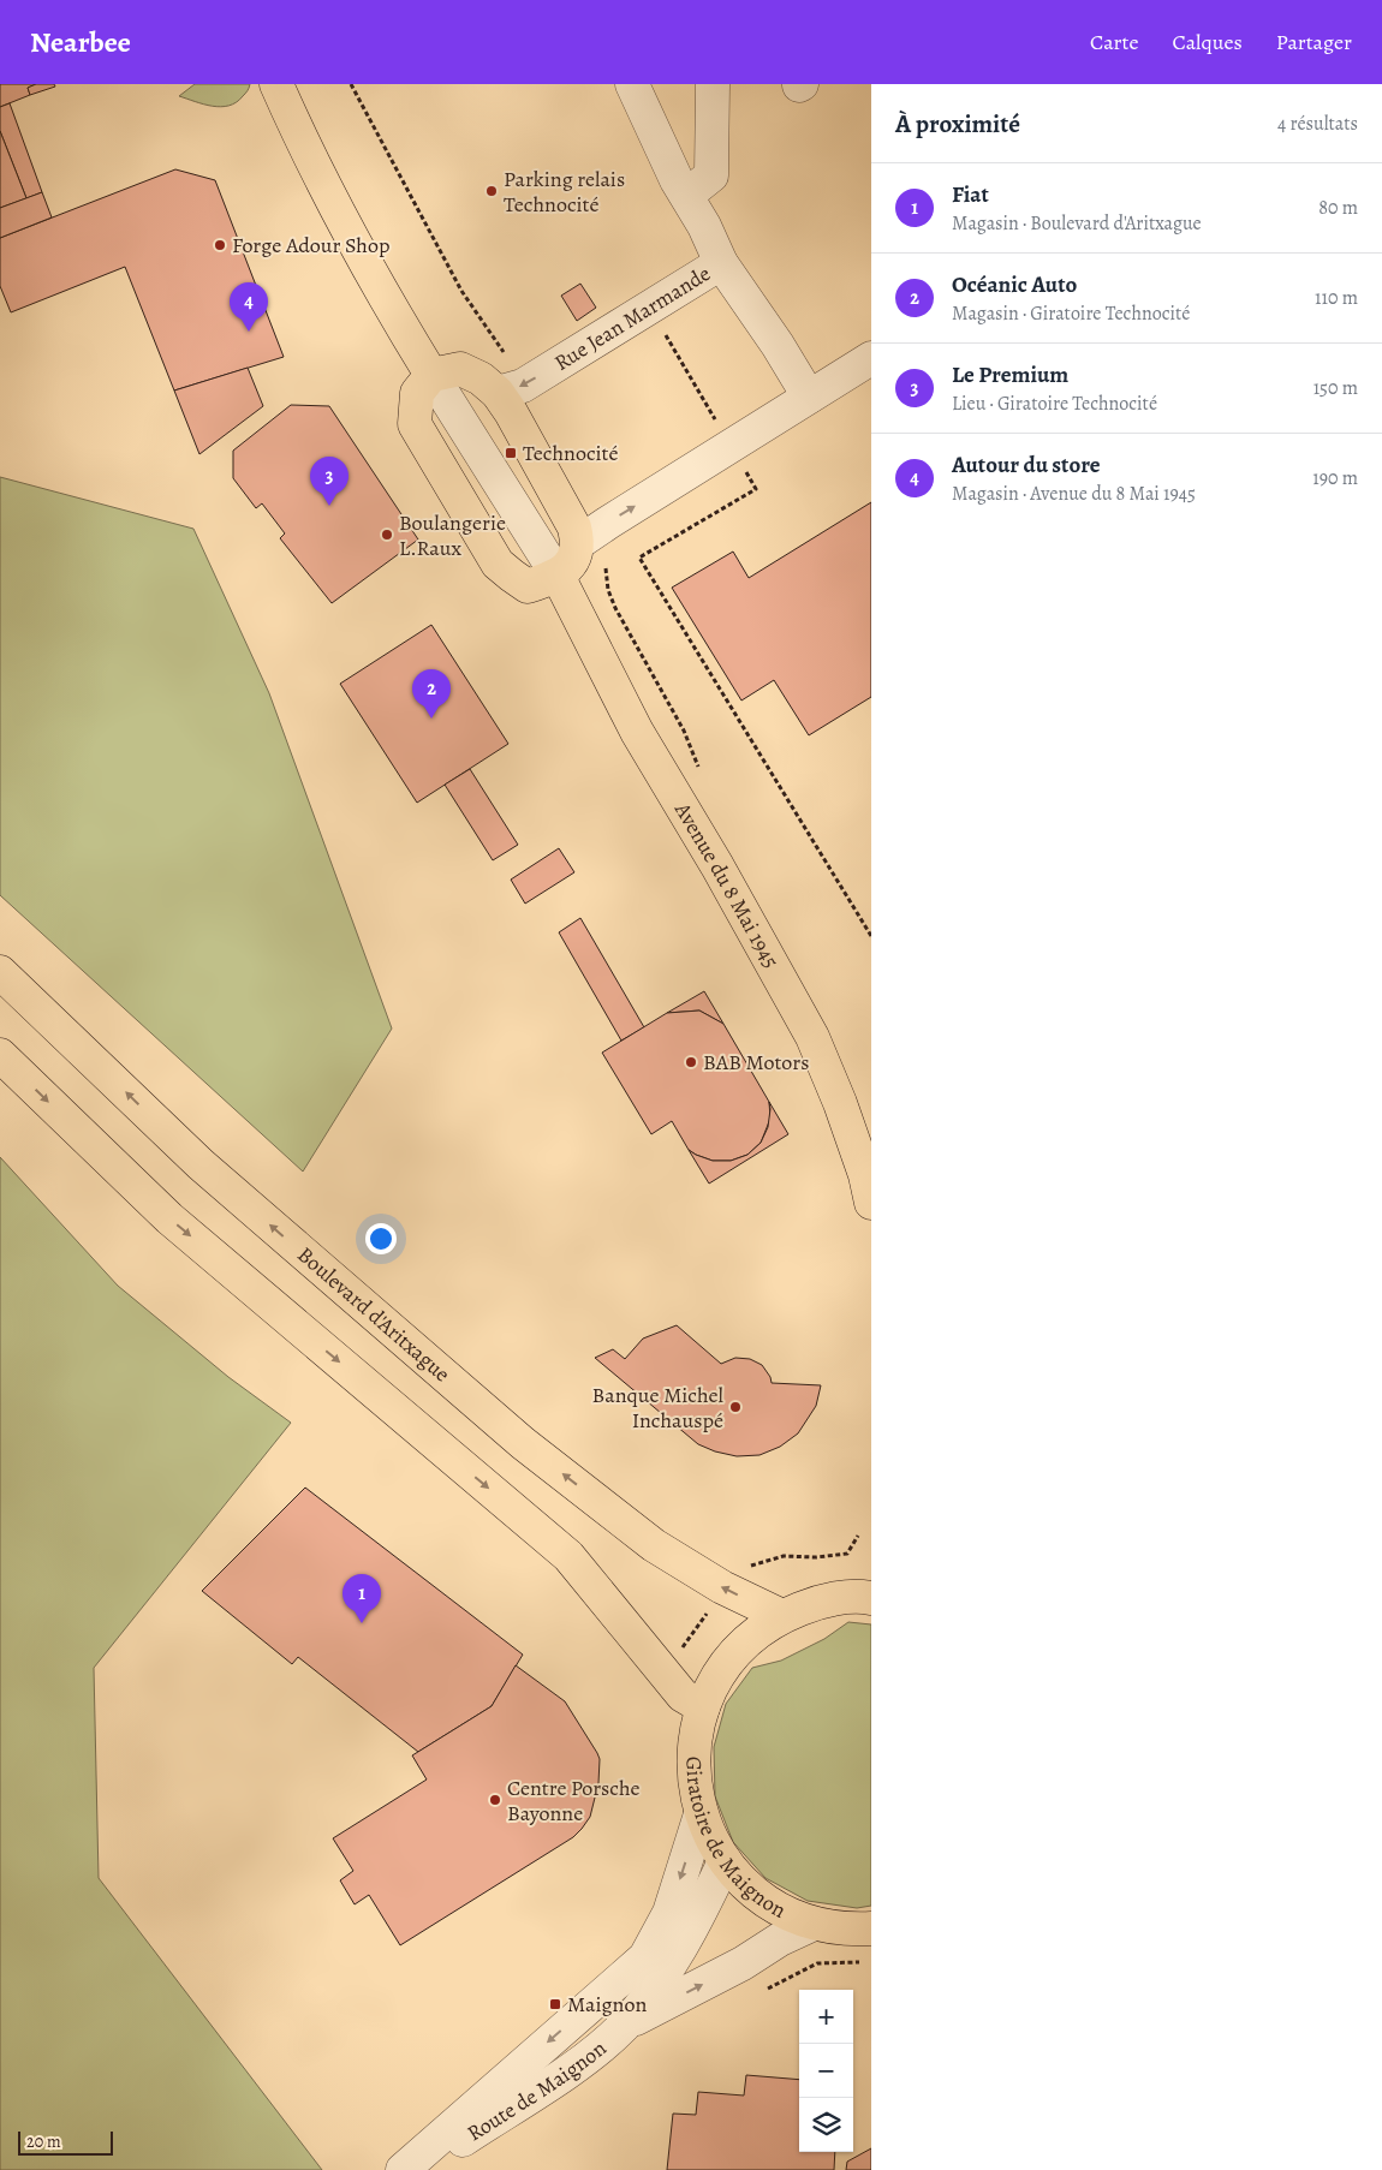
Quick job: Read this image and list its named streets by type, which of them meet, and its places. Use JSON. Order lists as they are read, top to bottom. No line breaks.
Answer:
{"streets":{"main road":["Avenue du 8 Mai 1945","Boulevard d'Aritxague","Giratoire de Maignon"],"street":["Rue Jean Marmande","Route de Maignon"]},"crossings":[["Boulevard d'Aritxague","Giratoire de Maignon"],["Giratoire de Maignon","Route de Maignon"]],"places":{"other":["Parking relais Technocité","Forge Adour Shop","Boulangerie L.Raux","BAB Motors","Banque Michel Inchauspé","Centre Porsche Bayonne"],"transit":["Technocité","Maignon"]},"scale_bar":"20 m","page":{"header":"Nearbee","nav":["Carte","Calques","Partager"],"heading":["À proximité","4 résultats"],"list":[{"mark":"1","name":"Fiat","note":"Magasin · Boulevard d'Aritxague","value":"80 m"},{"mark":"2","name":"Océanic Auto","note":"Magasin · Giratoire Technocité","value":"110 m"},{"mark":"3","name":"Le Premium","note":"Lieu · Giratoire Technocité","value":"150 m"},{"mark":"4","name":"Autour du store","note":"Magasin · Avenue du 8 Mai 1945","value":"190 m"}],"pins":["4","3","2","1"],"map_buttons":["+","−"],"scale":"20 m"}}
